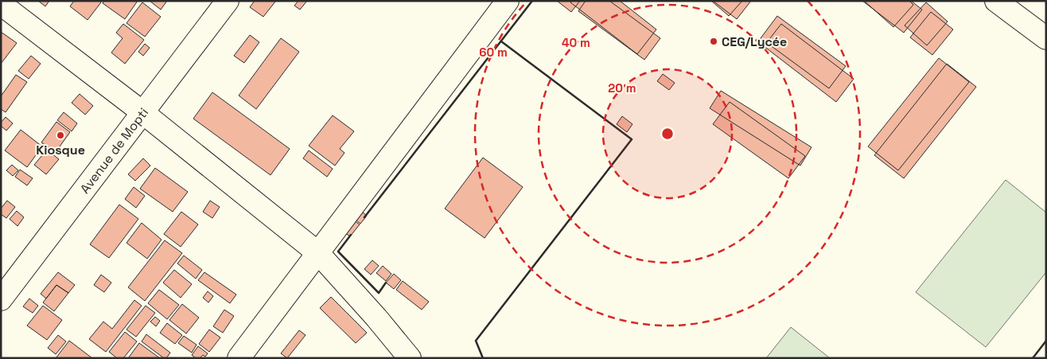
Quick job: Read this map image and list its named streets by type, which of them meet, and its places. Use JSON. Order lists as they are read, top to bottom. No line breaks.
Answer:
{"streets":{"street":["Avenue de Mopti"]},"places":["CEG/Lycée","Kiosque"],"rings":["40 m","60 m","20 m"]}
